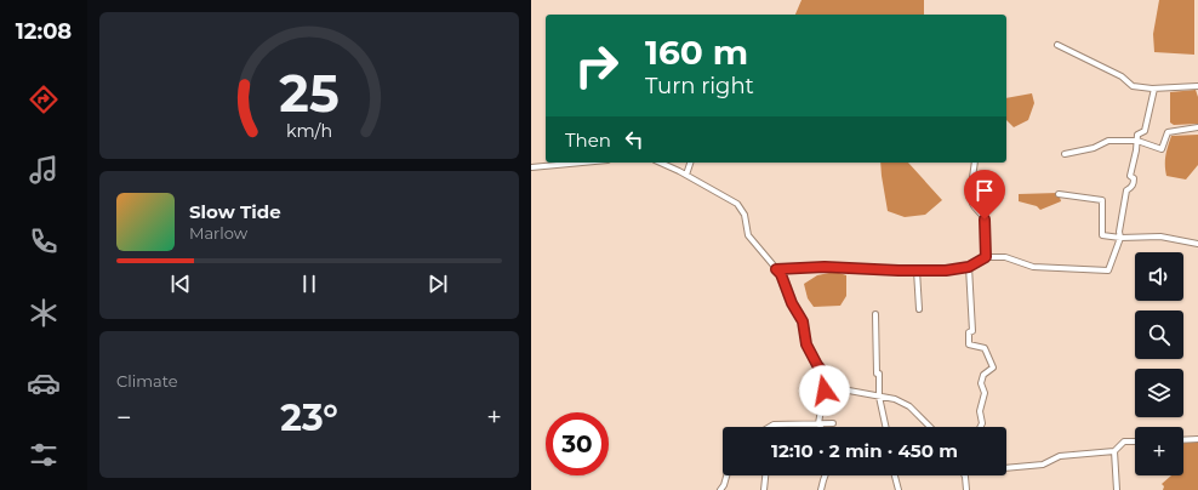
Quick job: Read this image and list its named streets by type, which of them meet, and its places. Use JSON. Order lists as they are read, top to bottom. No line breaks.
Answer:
{"page":{"tabs":"12:08","turn":["160 m","Turn right"],"then":"Then","song":["Slow Tide","Marlow"],"map_buttons":"+","tile":"Climate","heat":["−","23°","+"],"limit":"30","trip":"12:10 · 2 min · 450 m","gauge":["25","km/h"]}}
